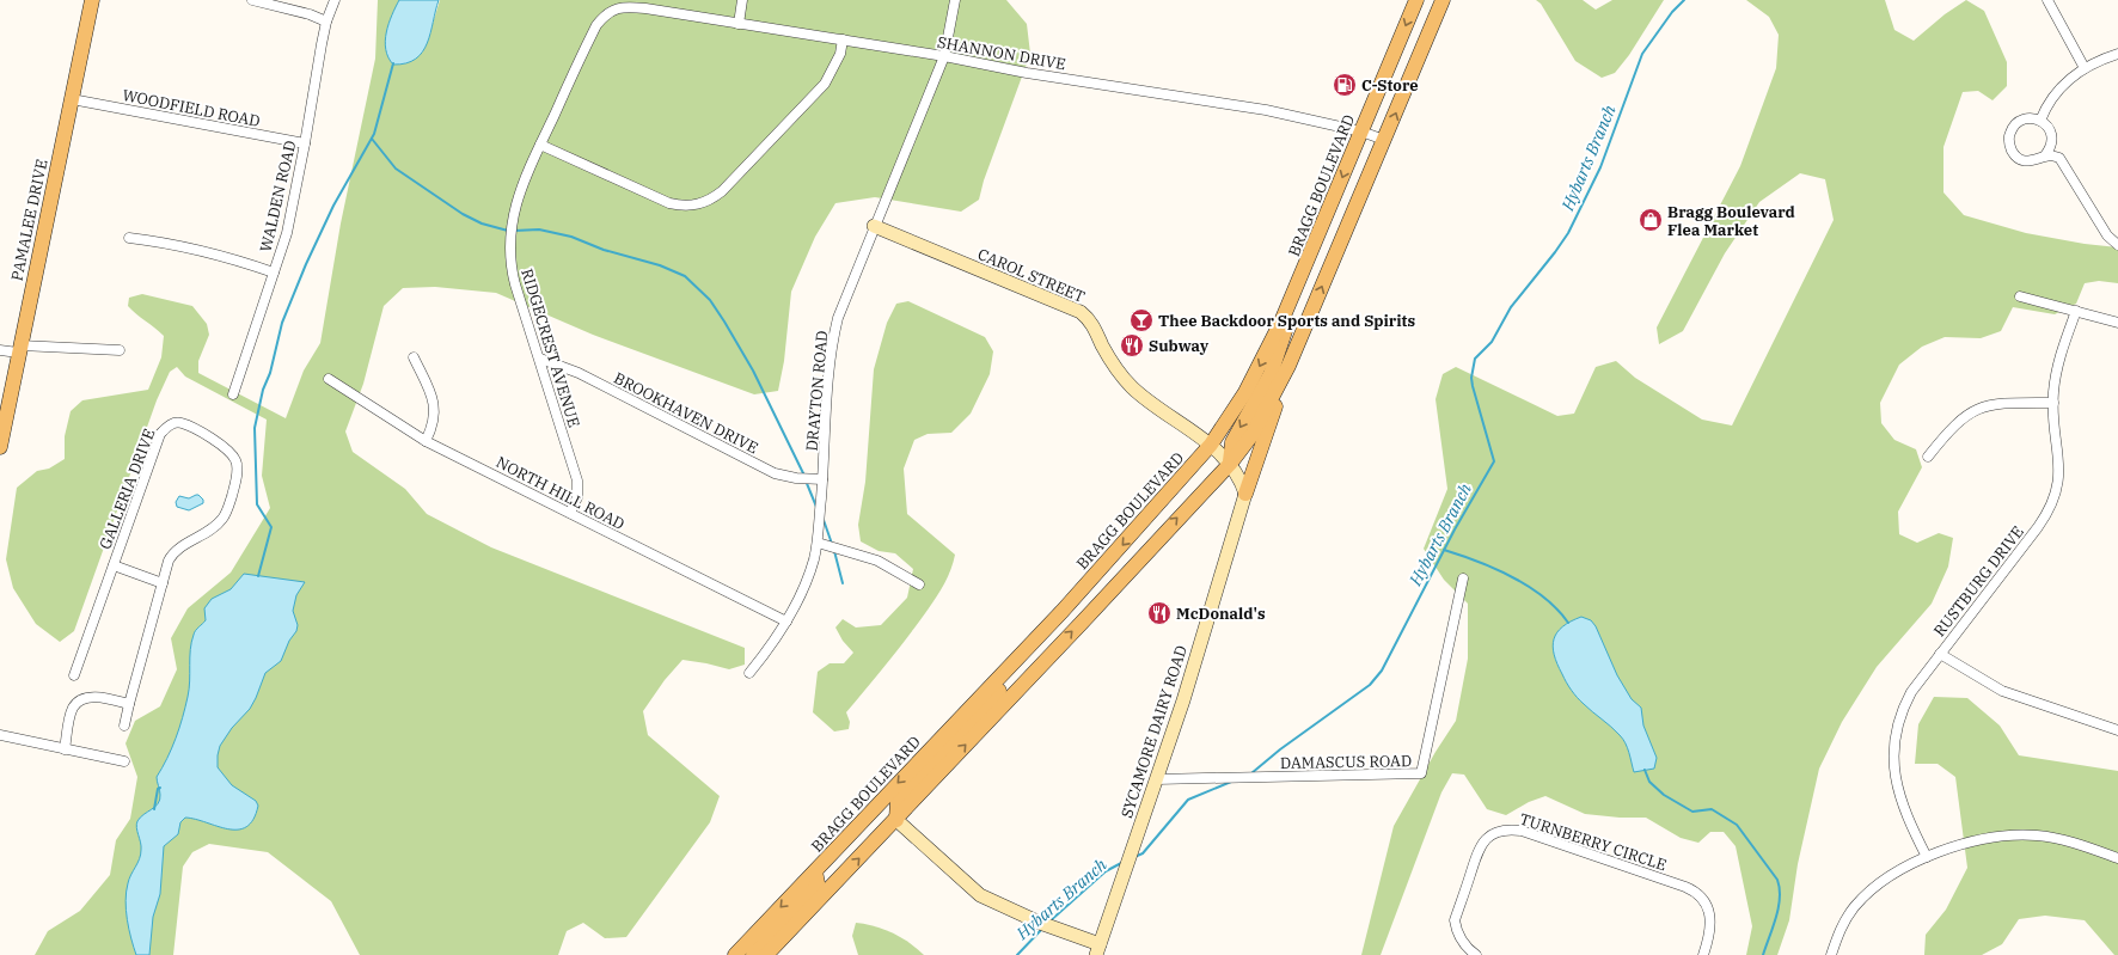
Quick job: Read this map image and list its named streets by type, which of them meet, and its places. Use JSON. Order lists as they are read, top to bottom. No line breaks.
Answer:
{"streets":{"main road":["BRAGG BOULEVARD","PAMALEE DRIVE"],"street":["SHANNON DRIVE","WOODFIELD ROAD","WALDEN ROAD","CAROL STREET","RIDGECREST AVENUE","DRAYTON ROAD","BROOKHAVEN DRIVE","GALLERIA DRIVE","NORTH HILL ROAD","RUSTBURG DRIVE","SYCAMORE DAIRY ROAD","DAMASCUS ROAD","TURNBERRY CIRCLE"]},"crossings":[["SHANNON DRIVE","BRAGG BOULEVARD"],["SHANNON DRIVE","RIDGECREST AVENUE"],["SHANNON DRIVE","DRAYTON ROAD"],["WOODFIELD ROAD","WALDEN ROAD"],["WOODFIELD ROAD","PAMALEE DRIVE"],["BRAGG BOULEVARD","CAROL STREET"],["CAROL STREET","DRAYTON ROAD"],["RIDGECREST AVENUE","BROOKHAVEN DRIVE"],["RIDGECREST AVENUE","NORTH HILL ROAD"],["DRAYTON ROAD","BROOKHAVEN DRIVE"],["DRAYTON ROAD","NORTH HILL ROAD"],["SYCAMORE DAIRY ROAD","DAMASCUS ROAD"]],"water":["Hybarts Branch"],"places":{"fuel station":["C-Store"],"shop":["Bragg Boulevard Flea Market"],"bar":["Thee Backdoor Sports and Spirits"],"restaurant":["Subway","McDonald's"]}}
